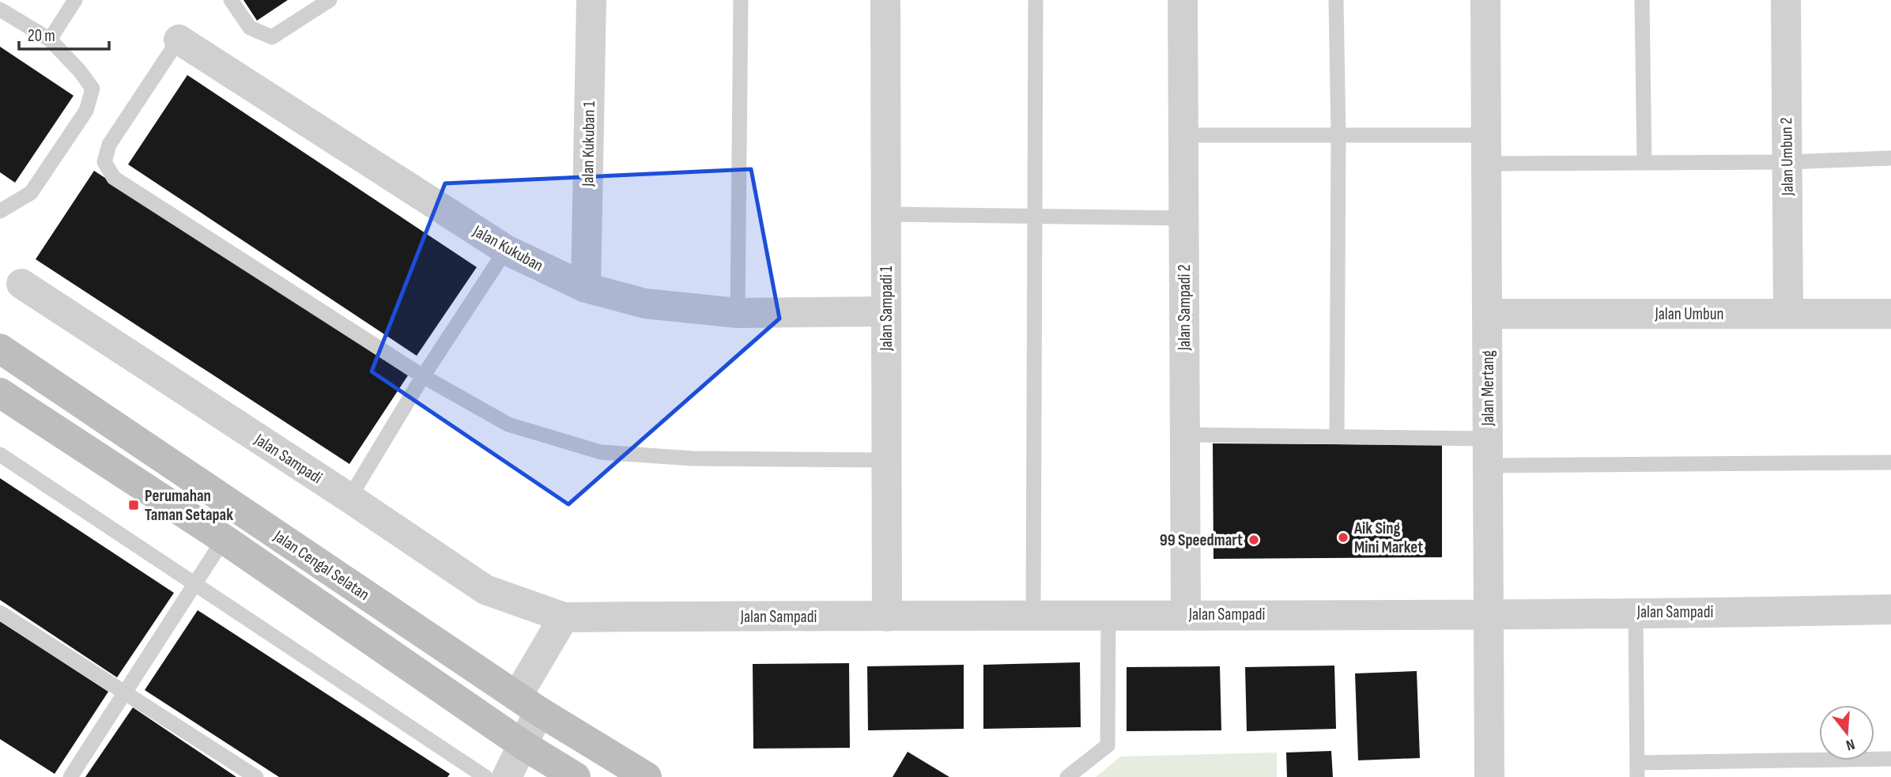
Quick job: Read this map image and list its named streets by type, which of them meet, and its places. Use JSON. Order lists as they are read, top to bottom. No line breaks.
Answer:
{"streets":{"street":["Jalan Kukuban 1","Jalan Umbun 2","Jalan Kukuban","Jalan Sampadi 2","Jalan Sampadi 1","Jalan Umbun","Jalan Mertang","Jalan Sampadi","Jalan Cengal Selatan"]},"crossings":[["Jalan Kukuban 1","Jalan Kukuban"],["Jalan Umbun 2","Jalan Umbun"],["Jalan Kukuban","Jalan Sampadi 1"],["Jalan Sampadi 2","Jalan Sampadi"],["Jalan Sampadi 1","Jalan Sampadi"],["Jalan Umbun","Jalan Mertang"],["Jalan Mertang","Jalan Sampadi"]],"places":{"transit":["Perumahan Taman Setapak"],"other":["Aik Sing Mini Market","99 Speedmart"]},"scale_bar":"20 m","north":"bottom"}
